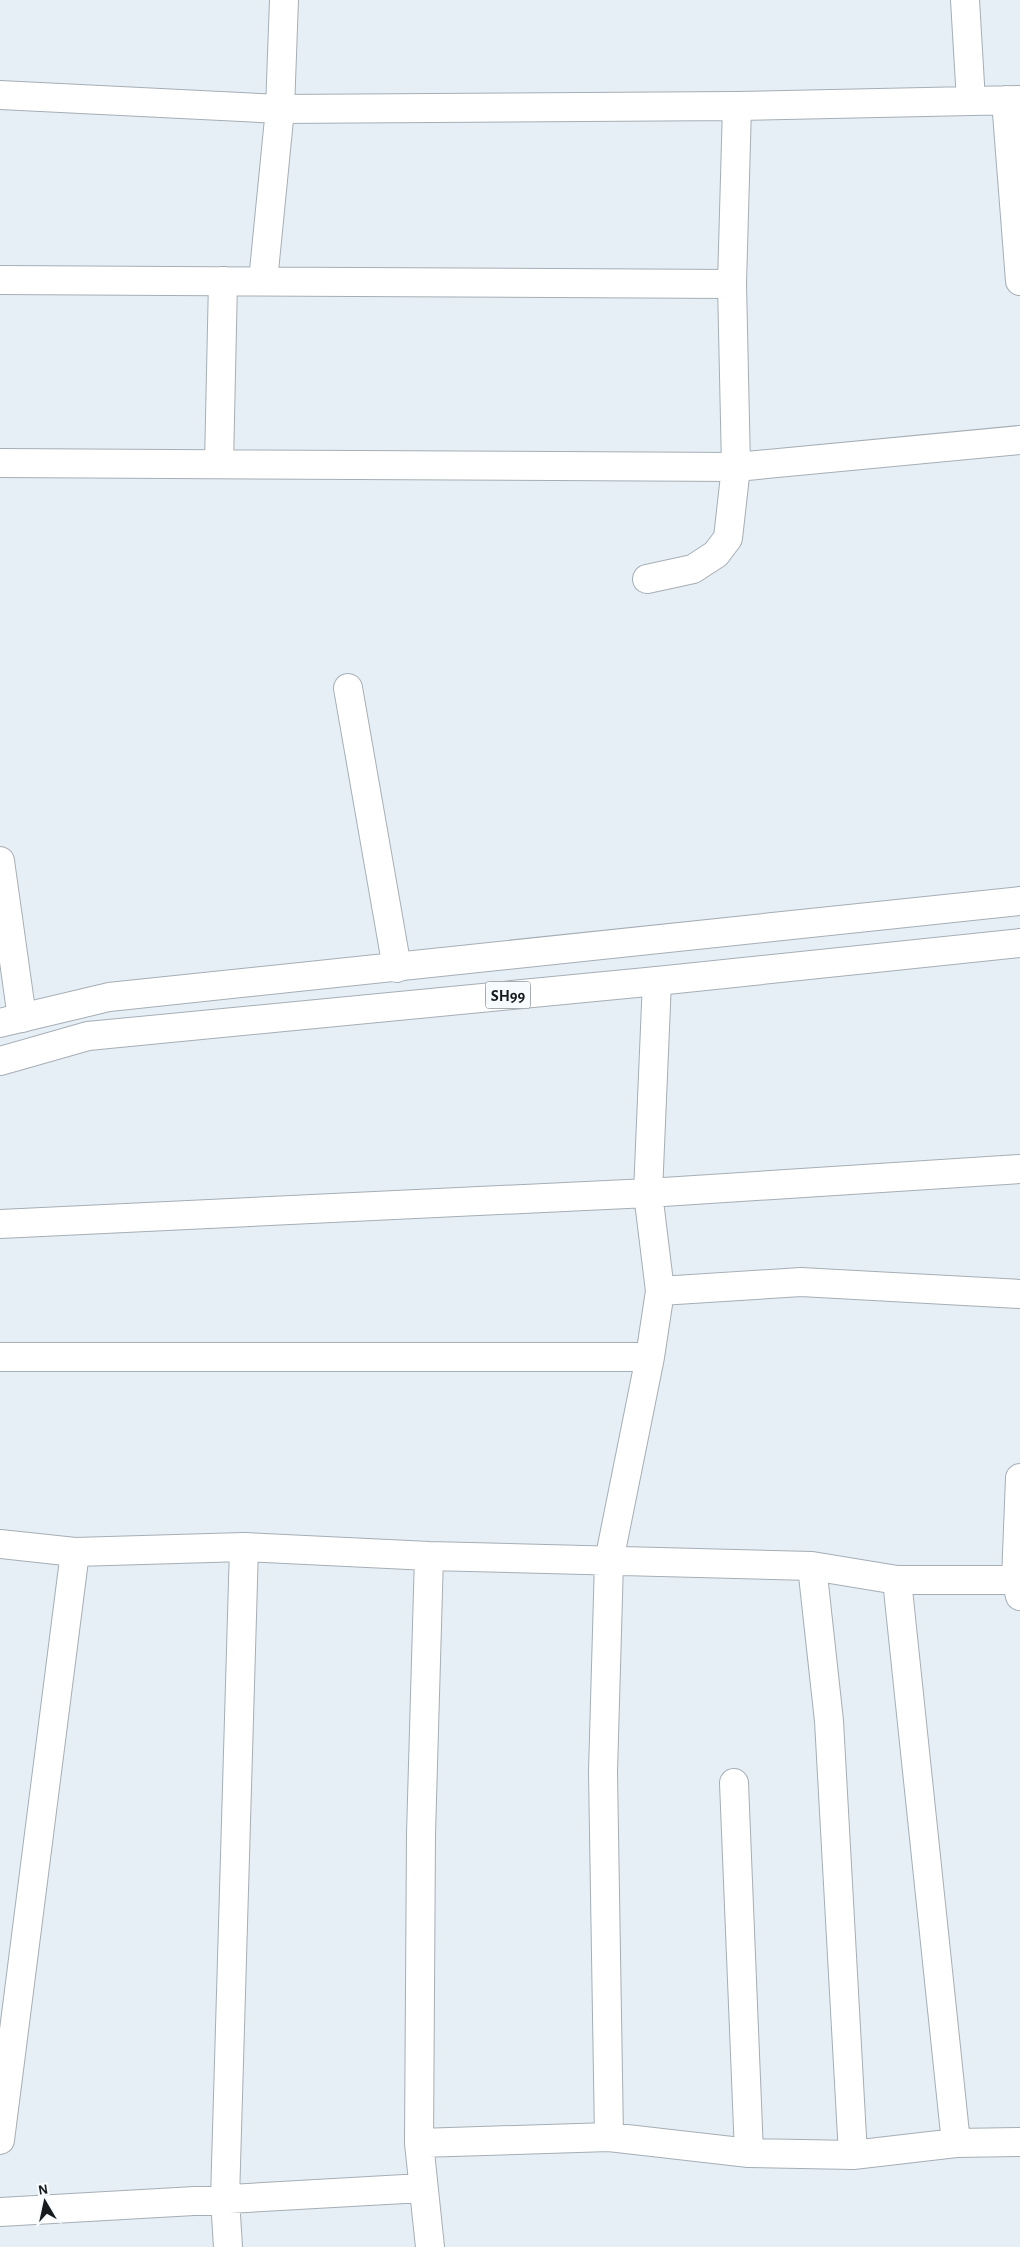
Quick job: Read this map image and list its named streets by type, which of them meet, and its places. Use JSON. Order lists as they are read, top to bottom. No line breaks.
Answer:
{"streets":{"street":["SH99"]},"north":"top"}
